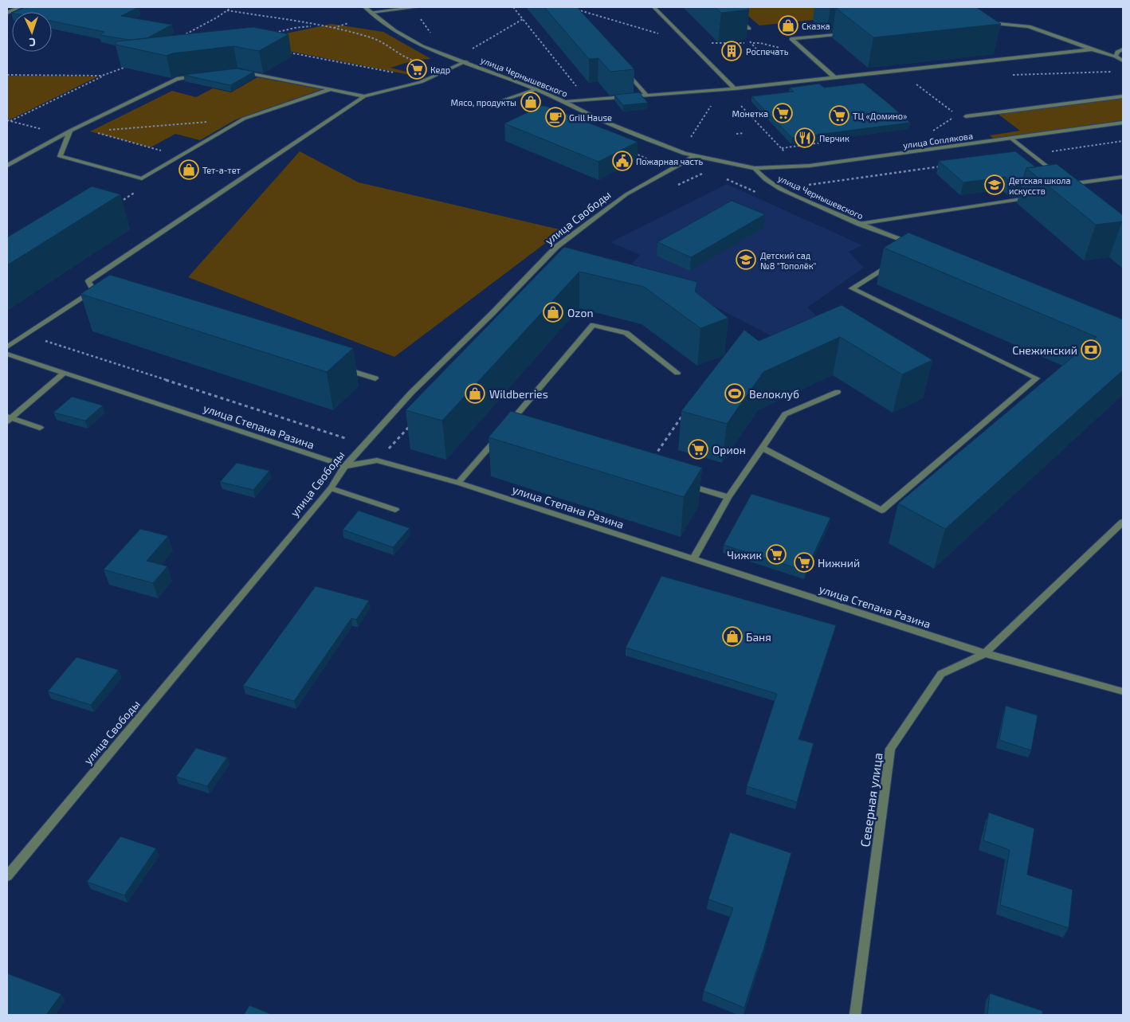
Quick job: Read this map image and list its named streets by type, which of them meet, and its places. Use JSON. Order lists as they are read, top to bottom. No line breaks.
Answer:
{"streets":{"street":["улица Чернышевского","улица Соплякова","улица Свободы","улица Степана Разина","Северная улица"]},"crossings":[["улица Чернышевского","улица Соплякова"],["улица Чернышевского","улица Свободы"],["улица Свободы","улица Степана Разина"],["улица Степана Разина","Северная улица"]],"places":{"shop":["Сказка","Мясо, продукты","Тет-а-тет","Ozon","Wildberries","Баня"],"building":["Роспечать"],"supermarket":["Кедр","Монетка","ТЦ «Домино»","Орион","Чижик","Нижний"],"cafe":["Grill Hause"],"restaurant":["Перчик"],"public building":["Пожарная часть"],"school or university":["Детская школа искусств","Детский сад №8 \"Тополёк\""],"bank":["Снежинский"],"sports":["Велоклуб"]},"north":"bottom"}
